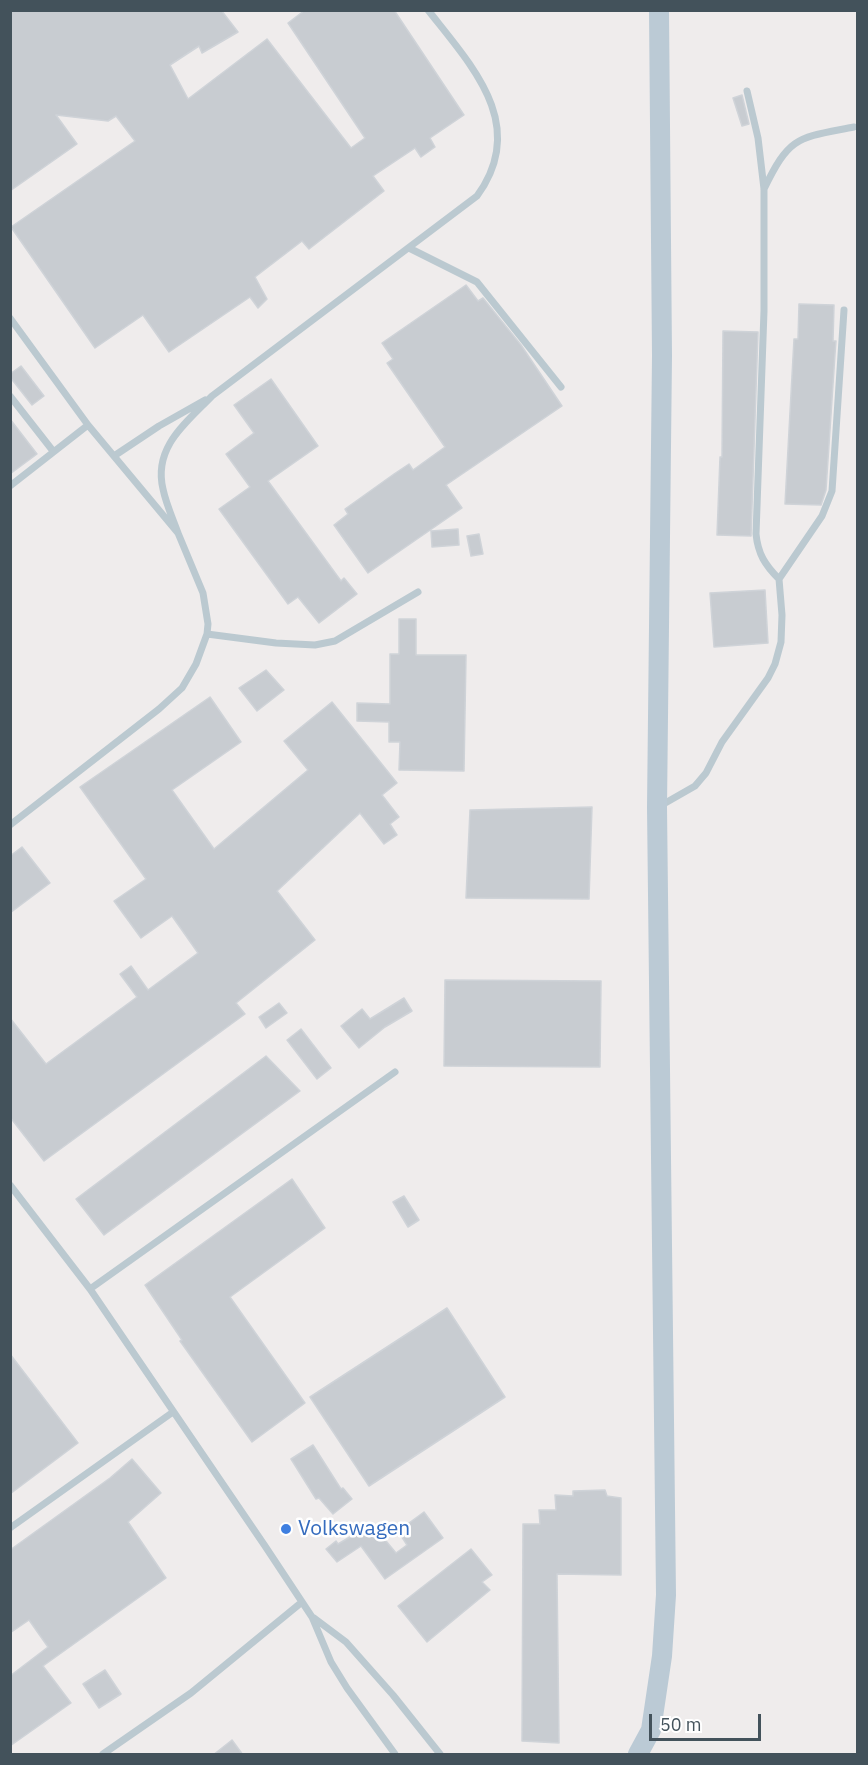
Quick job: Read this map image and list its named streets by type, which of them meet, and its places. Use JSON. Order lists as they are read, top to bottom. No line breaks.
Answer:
{"places":["Volkswagen"],"scale_bar":"50 m"}
